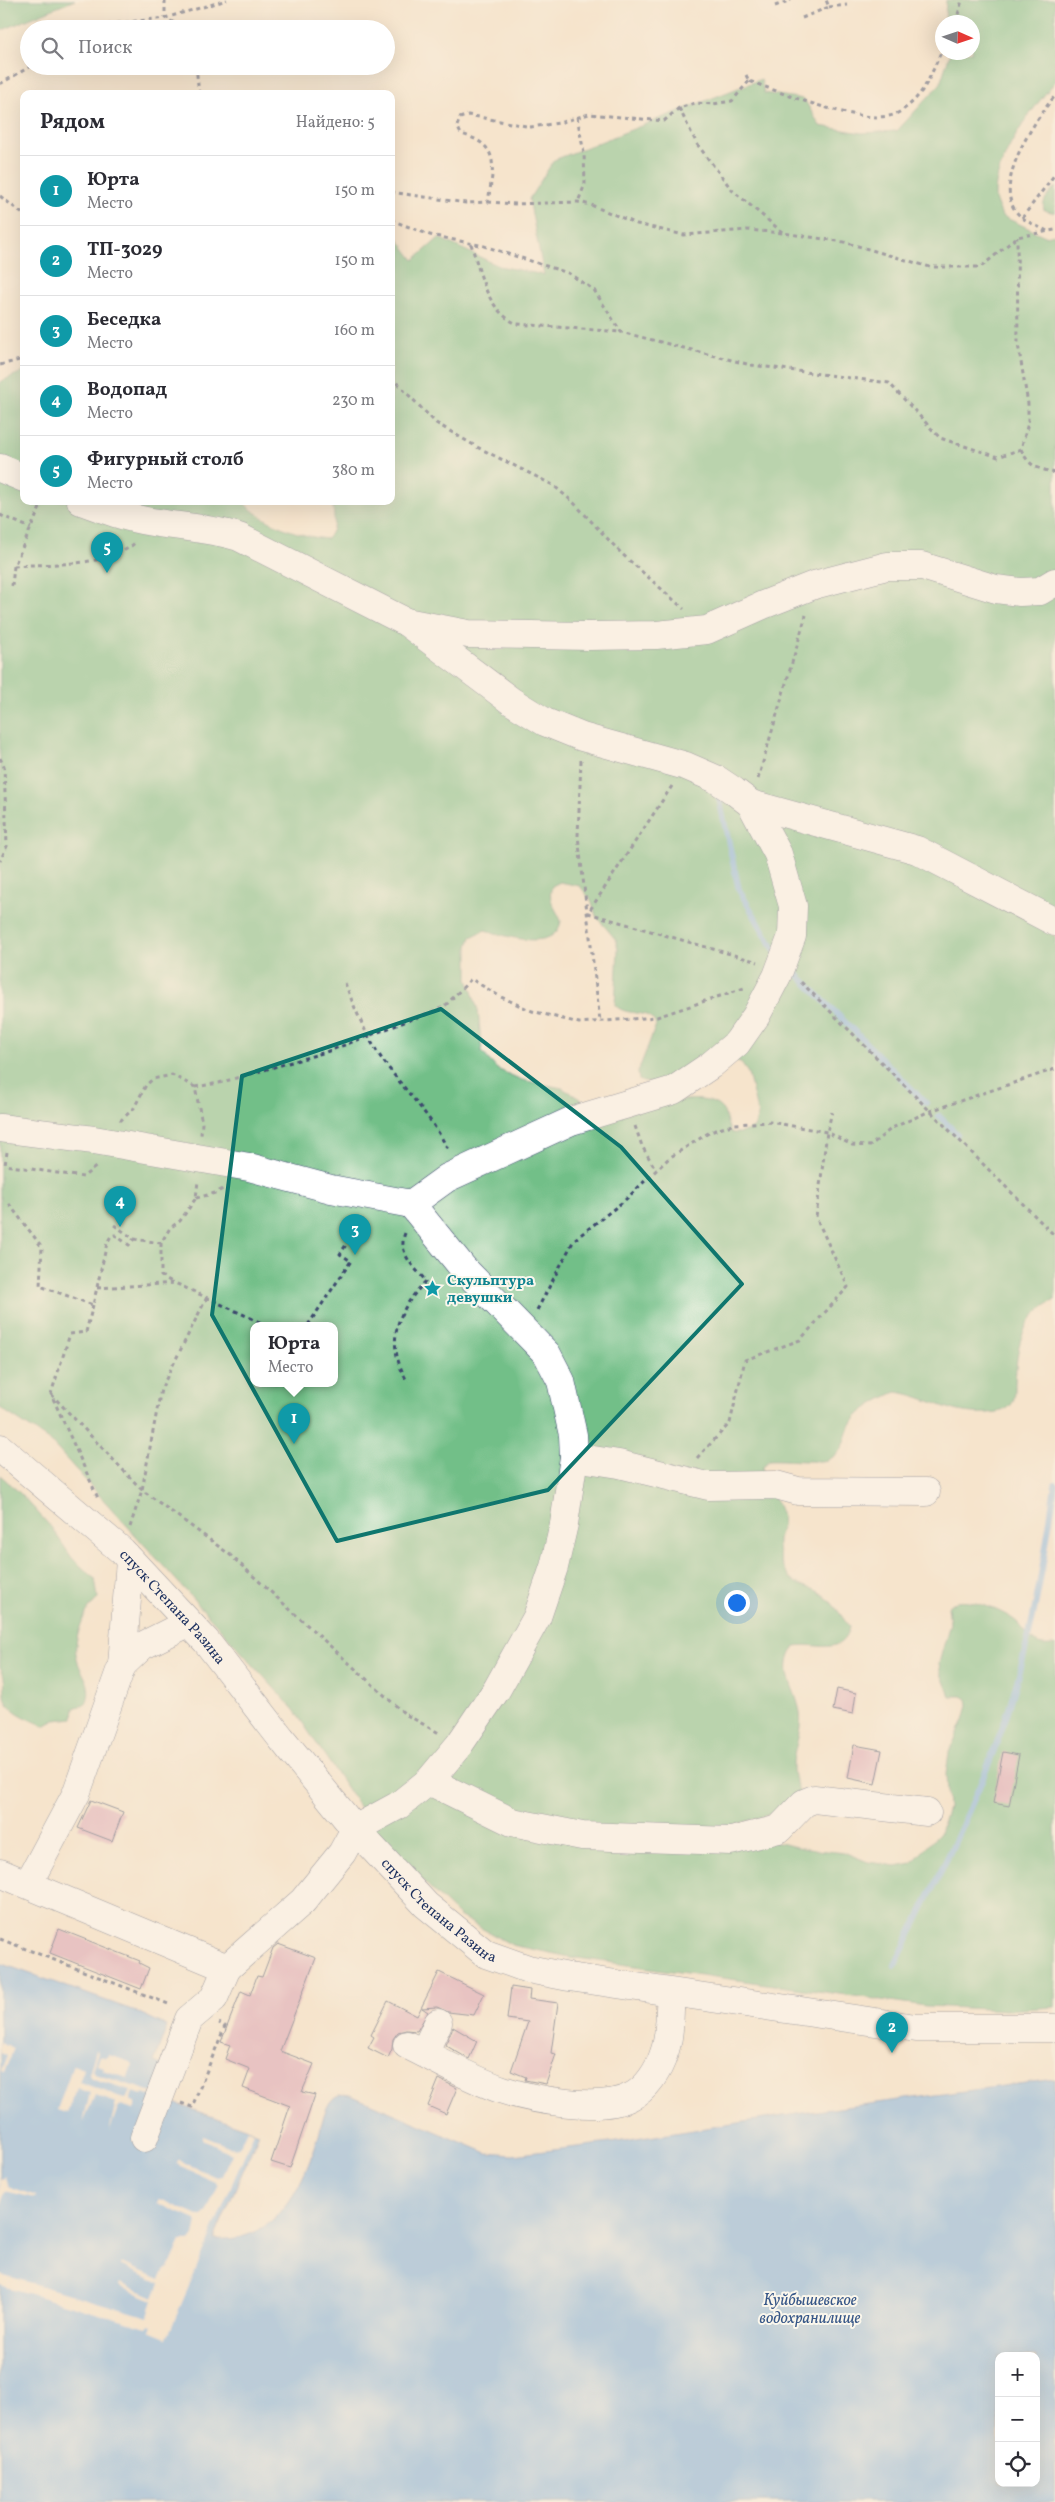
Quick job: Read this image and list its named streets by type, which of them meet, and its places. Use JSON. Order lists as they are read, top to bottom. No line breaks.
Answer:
{"streets":{"street":["спуск Степана Разина"]},"water":["Куйбышевское водохранилище"],"places":{"place":["Скульптура девушки"]},"north":"right","page":{"search":"Поиск","heading":["Рядом","Найдено: 5"],"list":[{"mark":"1","name":"Юрта","note":"Место","value":"150 m"},{"mark":"2","name":"ТП-3029","note":"Место","value":"150 m"},{"mark":"3","name":"Беседка","note":"Место","value":"160 m"},{"mark":"4","name":"Водопад","note":"Место","value":"230 m"},{"mark":"5","name":"Фигурный столб","note":"Место","value":"380 m"}],"pins":["5","4","3","1","2"],"popup":["Юрта","Место"],"map_buttons":["+","−"]}}
